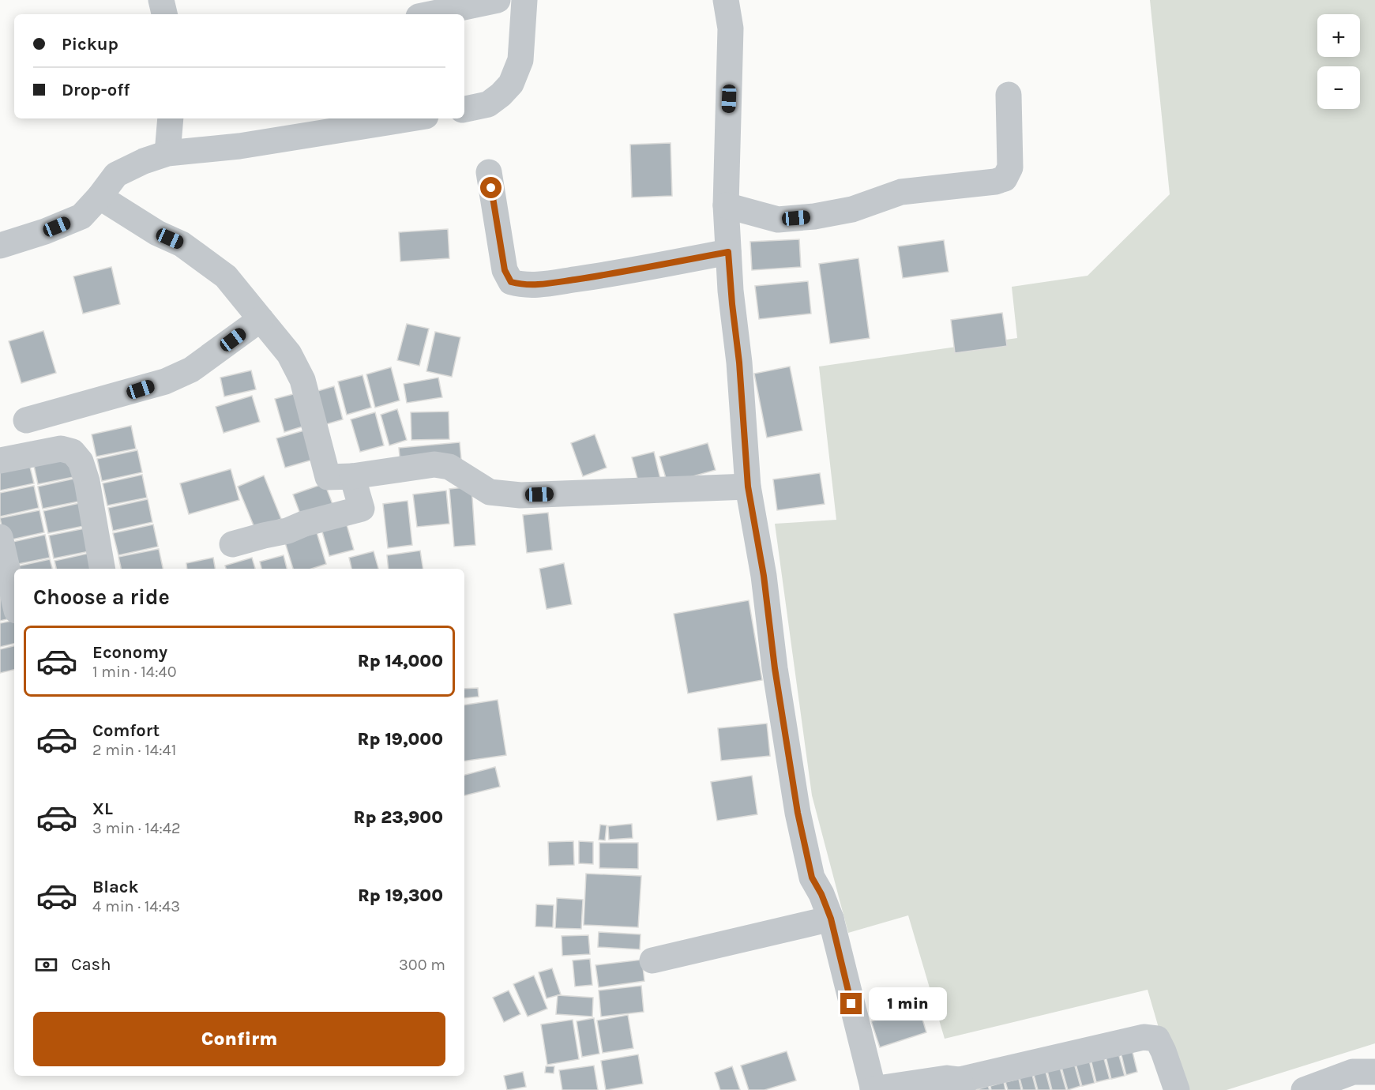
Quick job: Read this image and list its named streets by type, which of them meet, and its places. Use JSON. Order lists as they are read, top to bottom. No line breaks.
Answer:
{"page":{"map_buttons":["+","−"],"banner":["Pickup","Drop-off"],"heading":"Choose a ride","list":[{"name":"Economy","note":"1 min · 14:40","value":"Rp 14,000"},{"name":"Comfort","note":"2 min · 14:41","value":"Rp 19,000"},{"name":"XL","note":"3 min · 14:42","value":"Rp 23,900"},{"name":"Black","note":"4 min · 14:43","value":"Rp 19,300"}],"pay":["Cash","300 m"],"bubble":"1 min","buttons":"Confirm"}}
